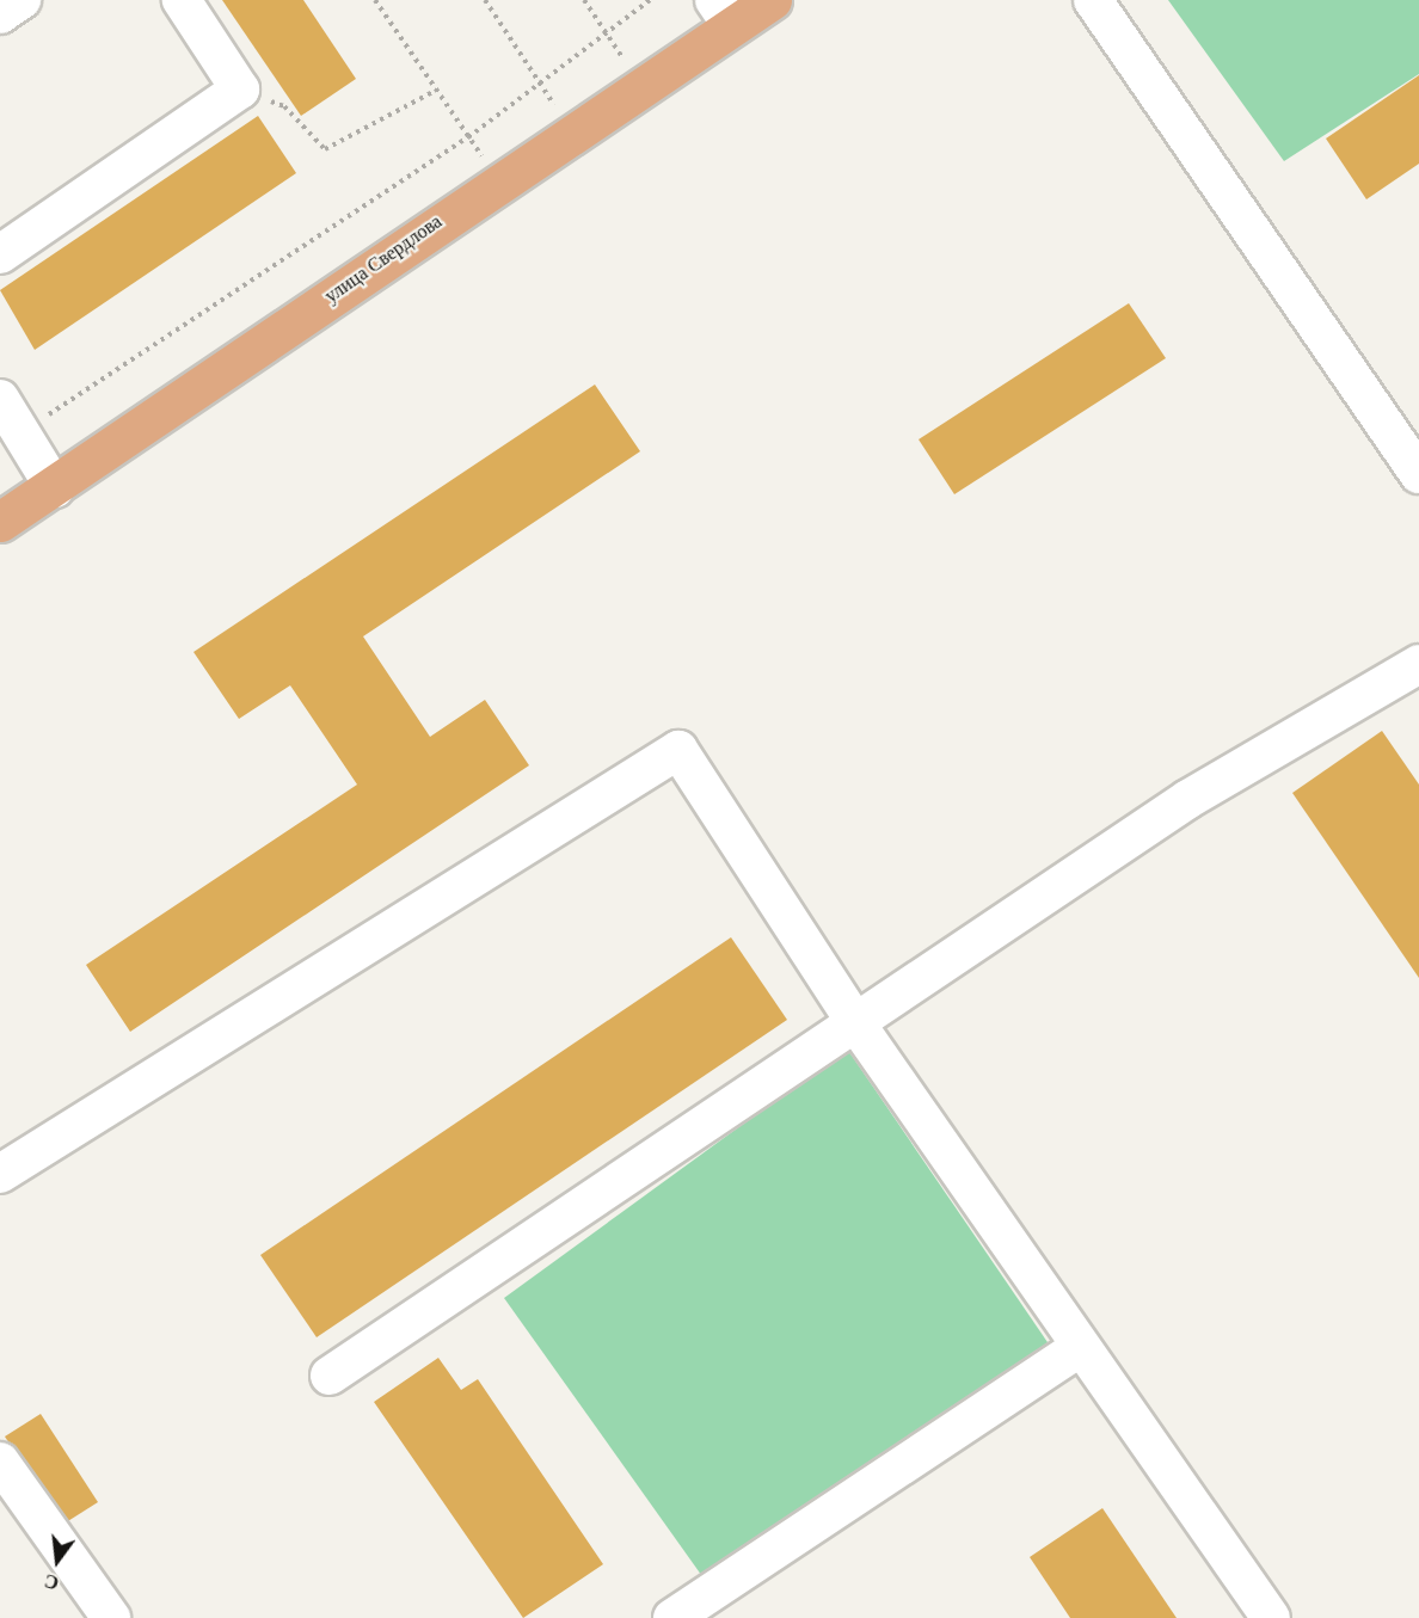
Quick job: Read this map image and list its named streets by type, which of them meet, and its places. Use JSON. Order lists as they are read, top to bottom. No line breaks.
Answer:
{"streets":{"main road":["улица Свердлова"]},"north":"bottom"}
